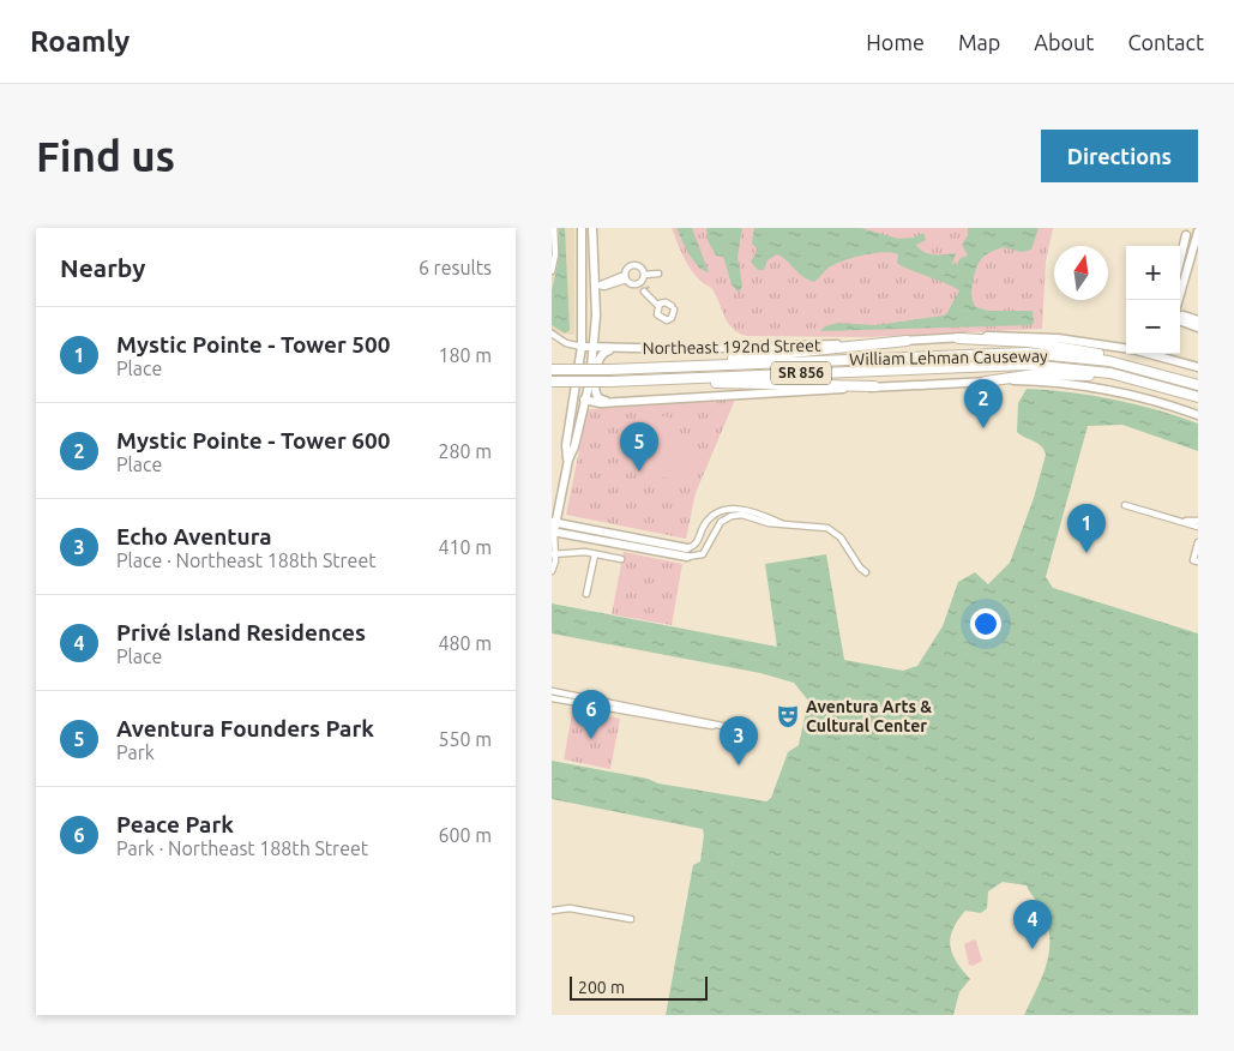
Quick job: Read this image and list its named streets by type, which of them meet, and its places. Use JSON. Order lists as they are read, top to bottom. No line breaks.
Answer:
{"streets":{"highway":["William Lehman Causeway","SR 856"],"street":["Northeast 192nd Street"]},"places":{"theatre":["Aventura Arts & Cultural Center"]},"scale_bar":"200 m","north":"top","page":{"header":"Roamly","nav":["Home","Map","About","Contact"],"buttons":"Directions","title":"Find us","heading":["Nearby","6 results"],"map_buttons":["+","−"],"list":[{"mark":"1","name":"Mystic Pointe - Tower 500","note":"Place","value":"180 m"},{"mark":"2","name":"Mystic Pointe - Tower 600","note":"Place","value":"280 m"},{"mark":"3","name":"Echo Aventura","note":"Place · Northeast 188th Street","value":"410 m"},{"mark":"4","name":"Privé Island Residences","note":"Place","value":"480 m"},{"mark":"5","name":"Aventura Founders Park","note":"Park","value":"550 m"},{"mark":"6","name":"Peace Park","note":"Park · Northeast 188th Street","value":"600 m"}],"pins":["2","5","1","6","3","4"],"scale":"200 m"}}
